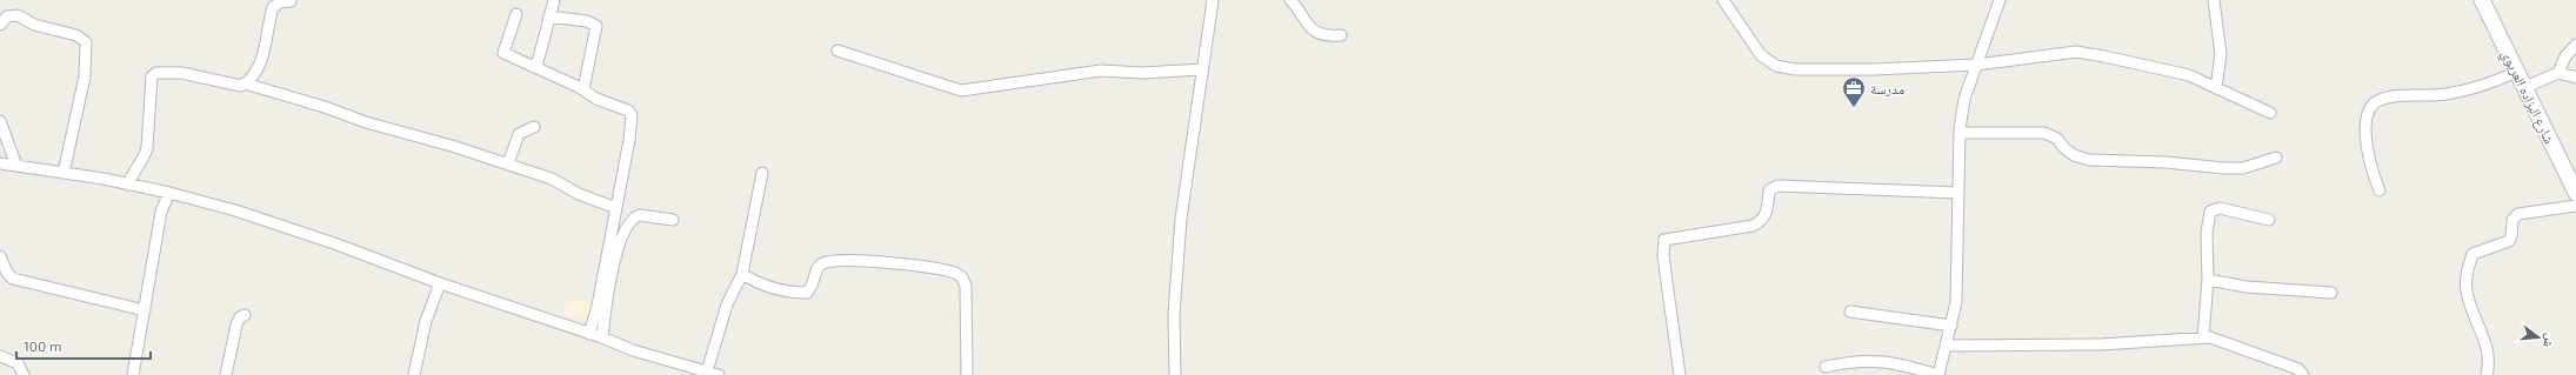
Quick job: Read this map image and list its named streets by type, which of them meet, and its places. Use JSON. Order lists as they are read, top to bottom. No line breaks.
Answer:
{"streets":{"street":["شارع البزاده العريوي"]},"places":{"office":["مدرسة"]},"scale_bar":"100 m","north":"right"}
